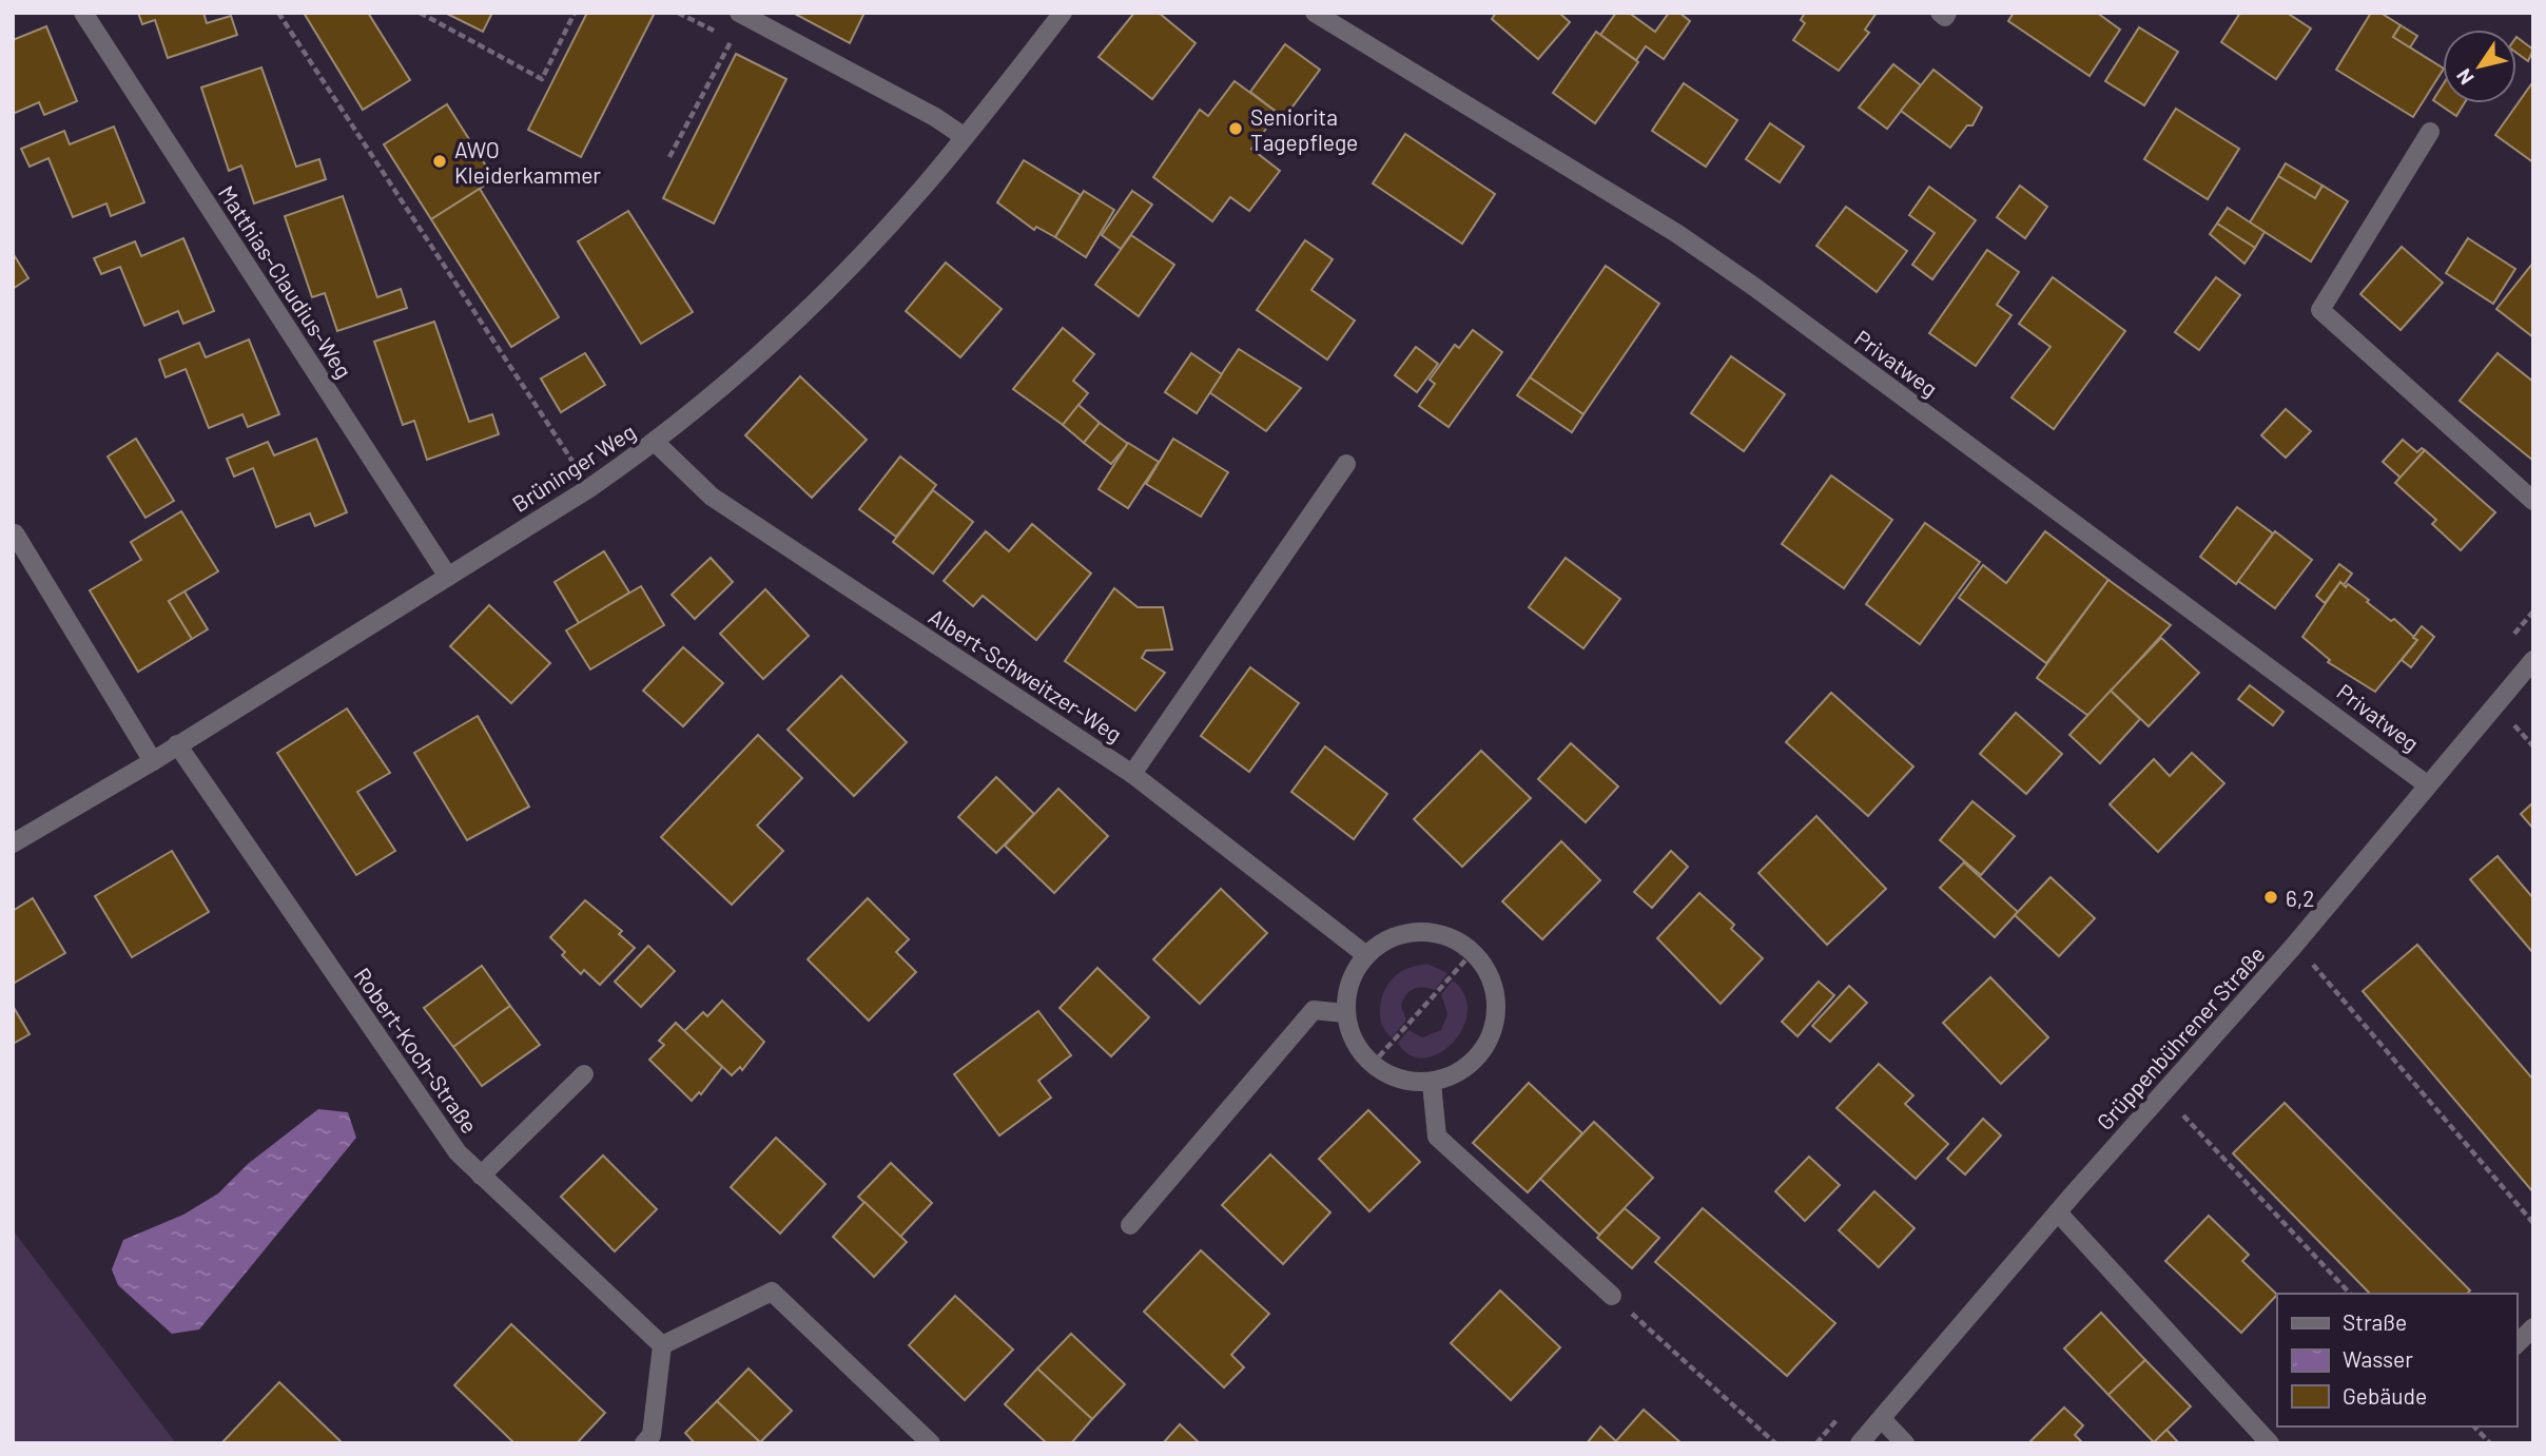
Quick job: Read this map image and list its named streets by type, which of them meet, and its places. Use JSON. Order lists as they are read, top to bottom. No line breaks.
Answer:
{"streets":{"street":["Matthias-Claudius-Weg","Privatweg","Brüninger Weg","Albert-Schweitzer-Weg","Grüppenbührener Straße","Robert-Koch-Straße"]},"crossings":[["Matthias-Claudius-Weg","Brüninger Weg"],["Privatweg","Grüppenbührener Straße"],["Brüninger Weg","Albert-Schweitzer-Weg"],["Brüninger Weg","Robert-Koch-Straße"]],"places":["Seniorita Tagepflege","AWO Kleiderkammer","6,2"],"legend":["Straße","Wasser","Gebäude"],"north":"bottom left"}
